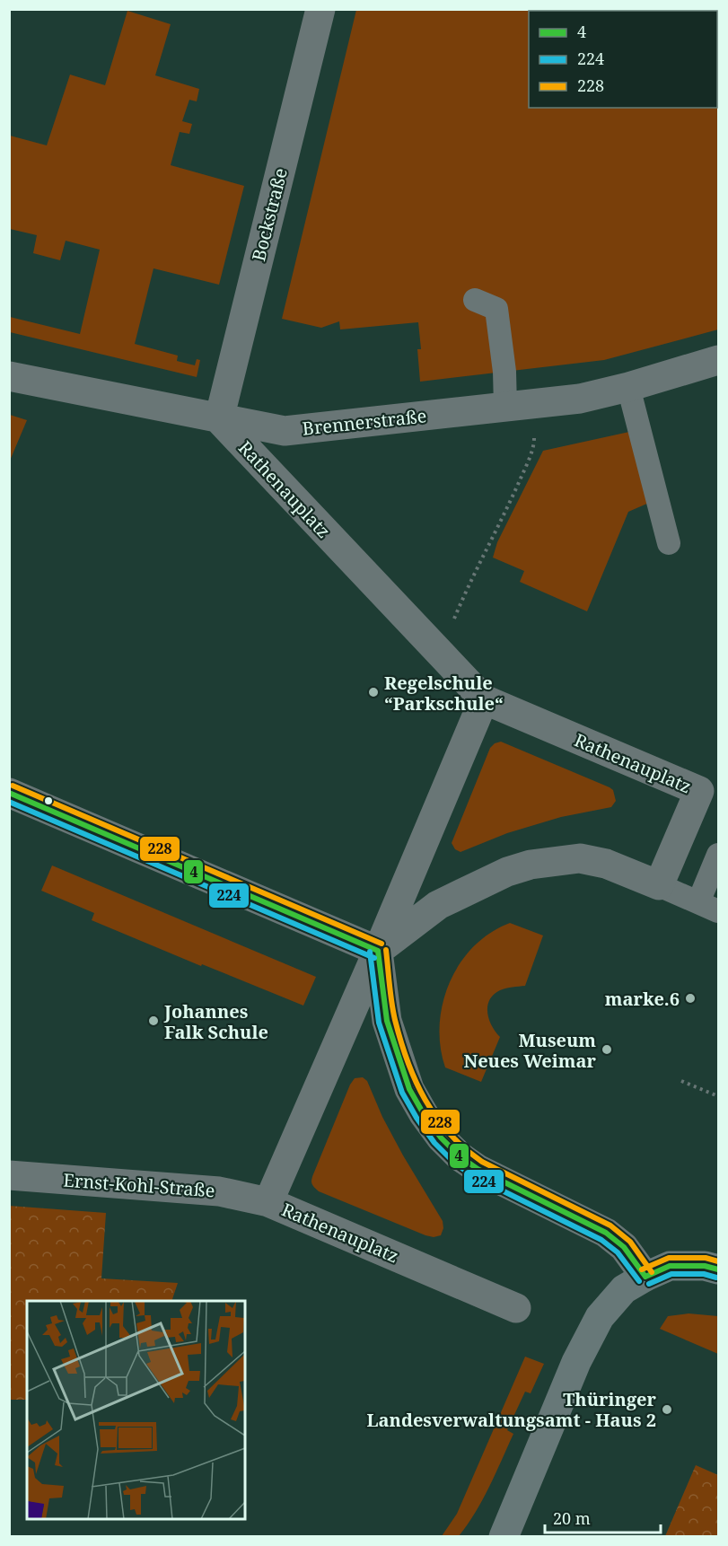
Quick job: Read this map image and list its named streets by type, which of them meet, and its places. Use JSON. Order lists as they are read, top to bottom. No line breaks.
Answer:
{"streets":{"street":["Bockstraße","Brennerstraße","Rathenauplatz","Ernst-Kohl-Straße"]},"crossings":[["Bockstraße","Brennerstraße"],["Bockstraße","Rathenauplatz"],["Brennerstraße","Rathenauplatz"],["Rathenauplatz","Ernst-Kohl-Straße"]],"places":["Regelschule “Parkschule“","marke.6","Johannes Falk Schule","Museum Neues Weimar","Thüringer Landesverwaltungsamt - Haus 2"],"lines":["transit line 228","transit line 4","transit line 224"],"legend":["4","224","228"],"scale_bar":"20 m"}
